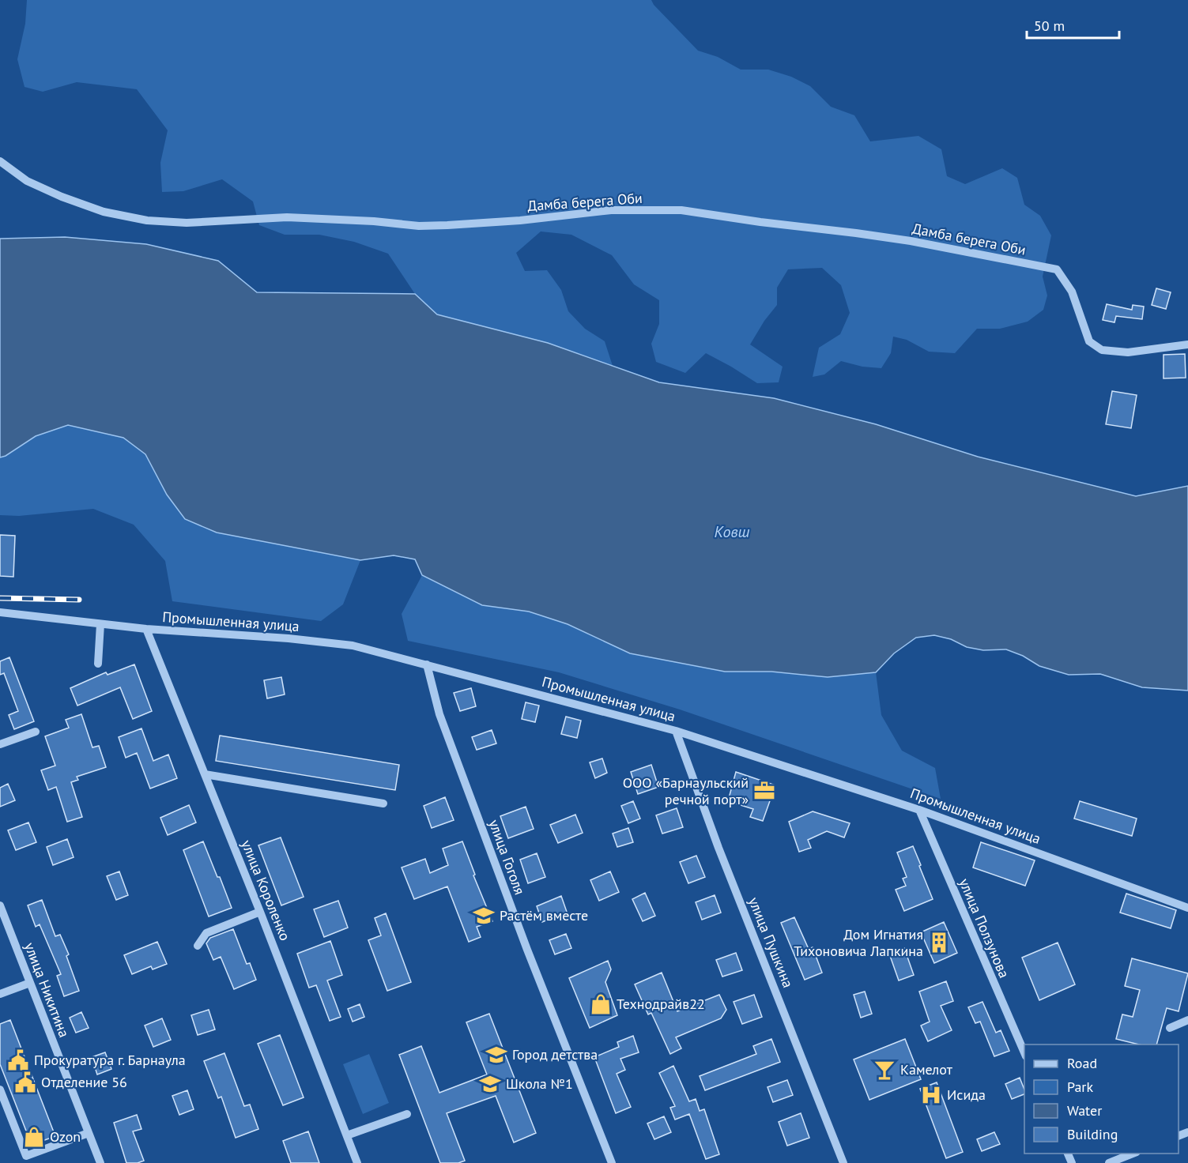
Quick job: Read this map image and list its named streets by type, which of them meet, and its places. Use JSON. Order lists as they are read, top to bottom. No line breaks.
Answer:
{"streets":{"street":["Дамба берега Оби","Промышленная улица","улица Гоголя","улица Короленко","улица Ползунова","улица Пушкина","улица Никитина"]},"crossings":[["Промышленная улица","улица Гоголя"],["Промышленная улица","улица Короленко"],["Промышленная улица","улица Ползунова"],["Промышленная улица","улица Пушкина"]],"water":["Ковш"],"places":{"office":["ООО «Барнаульский речной порт»"],"school or university":["Растём вместе","Город детства","Школа №1"],"building":["Дом Игнатия Тихоновича Лапкина"],"shop":["Технодрайв22","Ozon"],"public building":["Прокуратура г. Барнаула","Отделение 56"],"bar":["Камелот"],"hospital":["Исида"]},"legend":["Road","Park","Water","Building"],"scale_bar":"50 m"}
